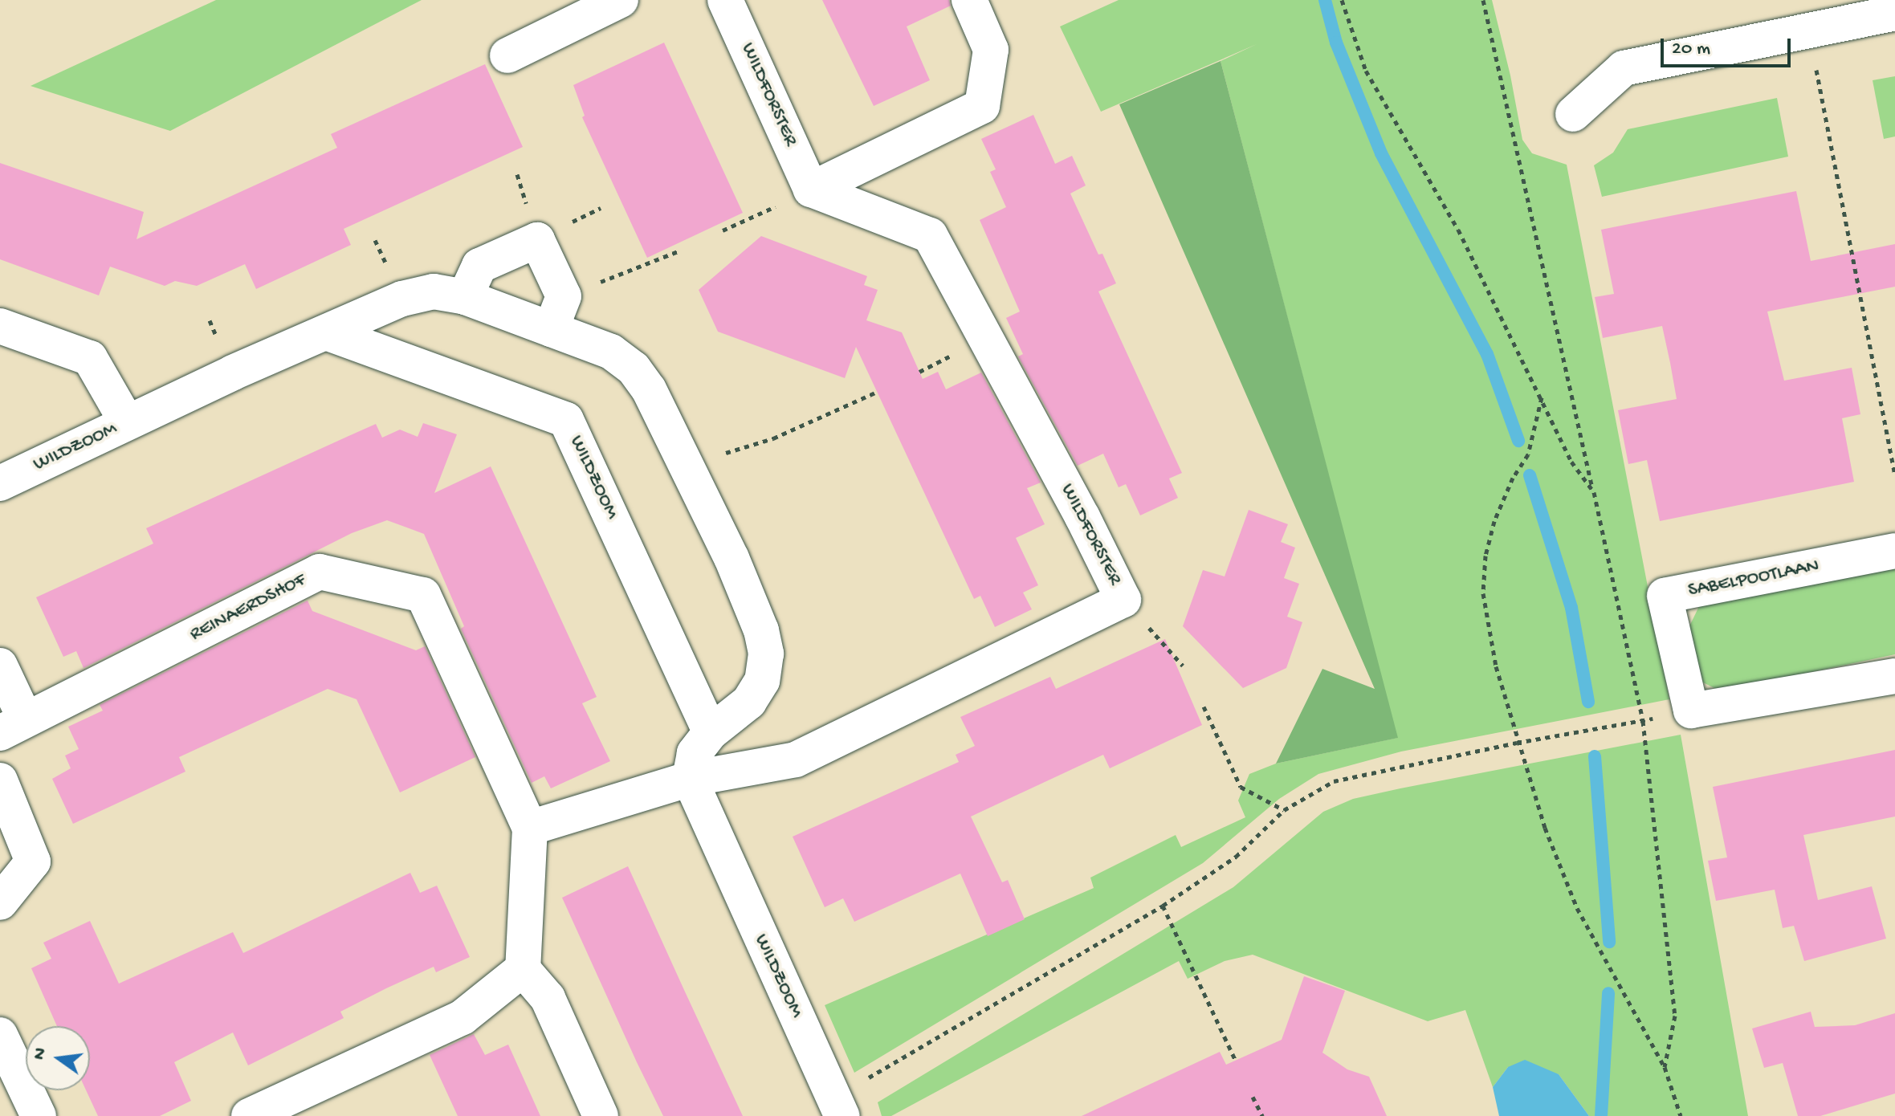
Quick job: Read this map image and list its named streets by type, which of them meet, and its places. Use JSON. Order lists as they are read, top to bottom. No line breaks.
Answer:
{"streets":{"street":["WILDFORSTER","WILDZOOM","SABELPOOTLAAN","REINAERDSHOF"]},"crossings":[["WILDFORSTER","WILDZOOM"]],"scale_bar":"20 m","north":"left"}
